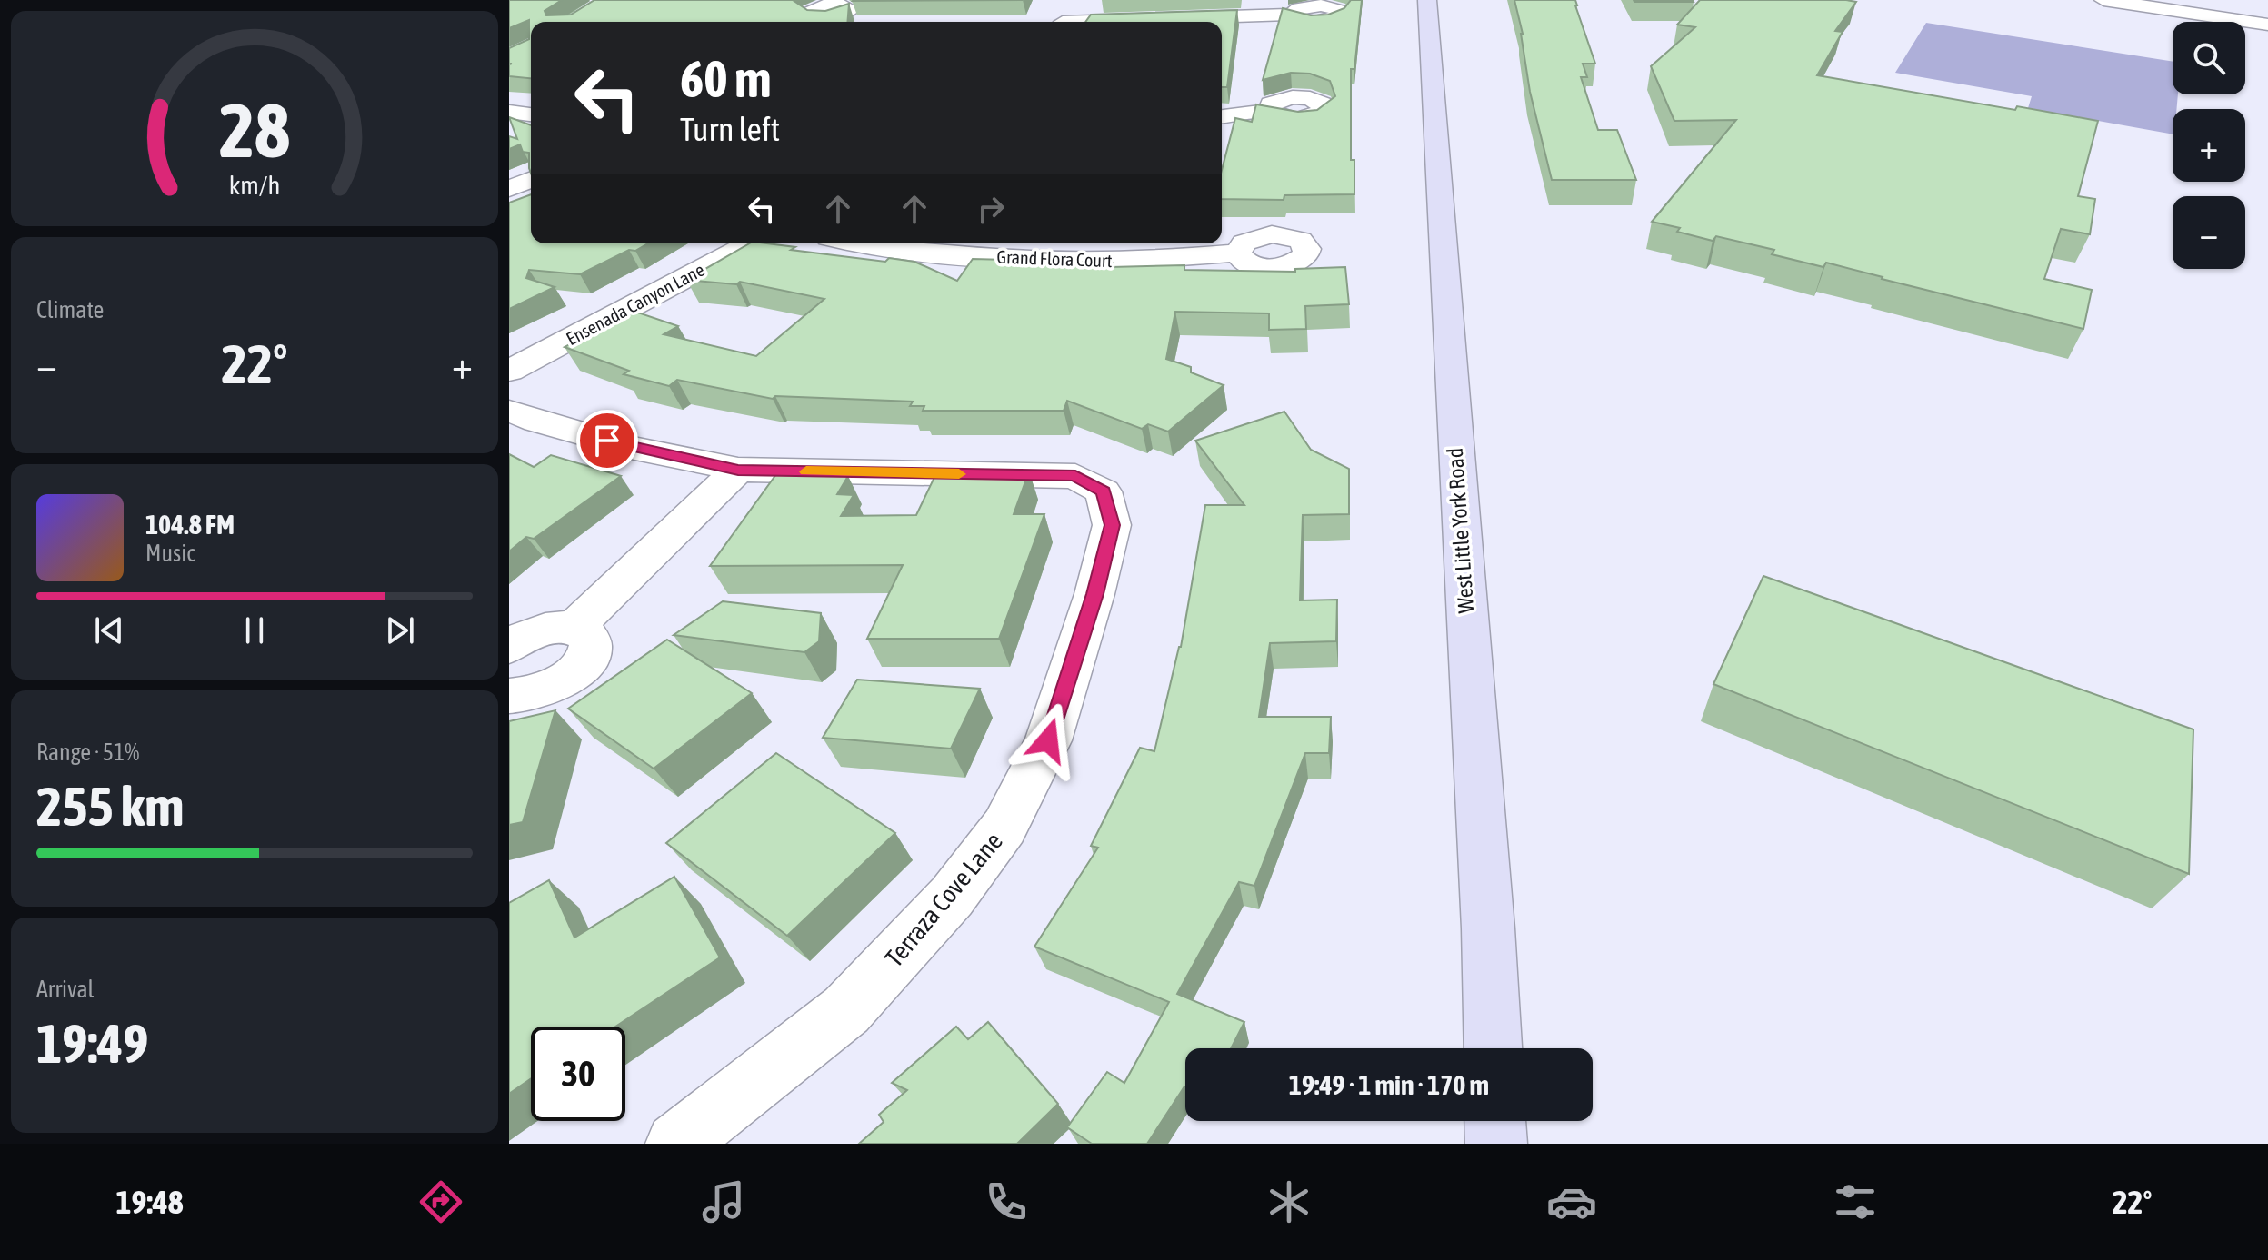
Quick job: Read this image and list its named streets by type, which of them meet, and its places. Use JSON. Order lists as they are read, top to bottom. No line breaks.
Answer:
{"streets":{"main road":["West Little York Road"],"street":["Grand Flora Court","Ensenada Canyon Lane","Terraza Cove Lane"]},"page":{"map_buttons":["+","−"],"turn":["60 m","Turn left"],"tile":["Climate",["Range · 51%","255 km"],["Arrival","19:49"]],"heat":["−","22°","+"],"song":["104.8 FM","Music"],"limit":"30","trip":"19:49 · 1 min · 170 m","tabs":["19:48","22°"],"gauge":["28","km/h"]}}
